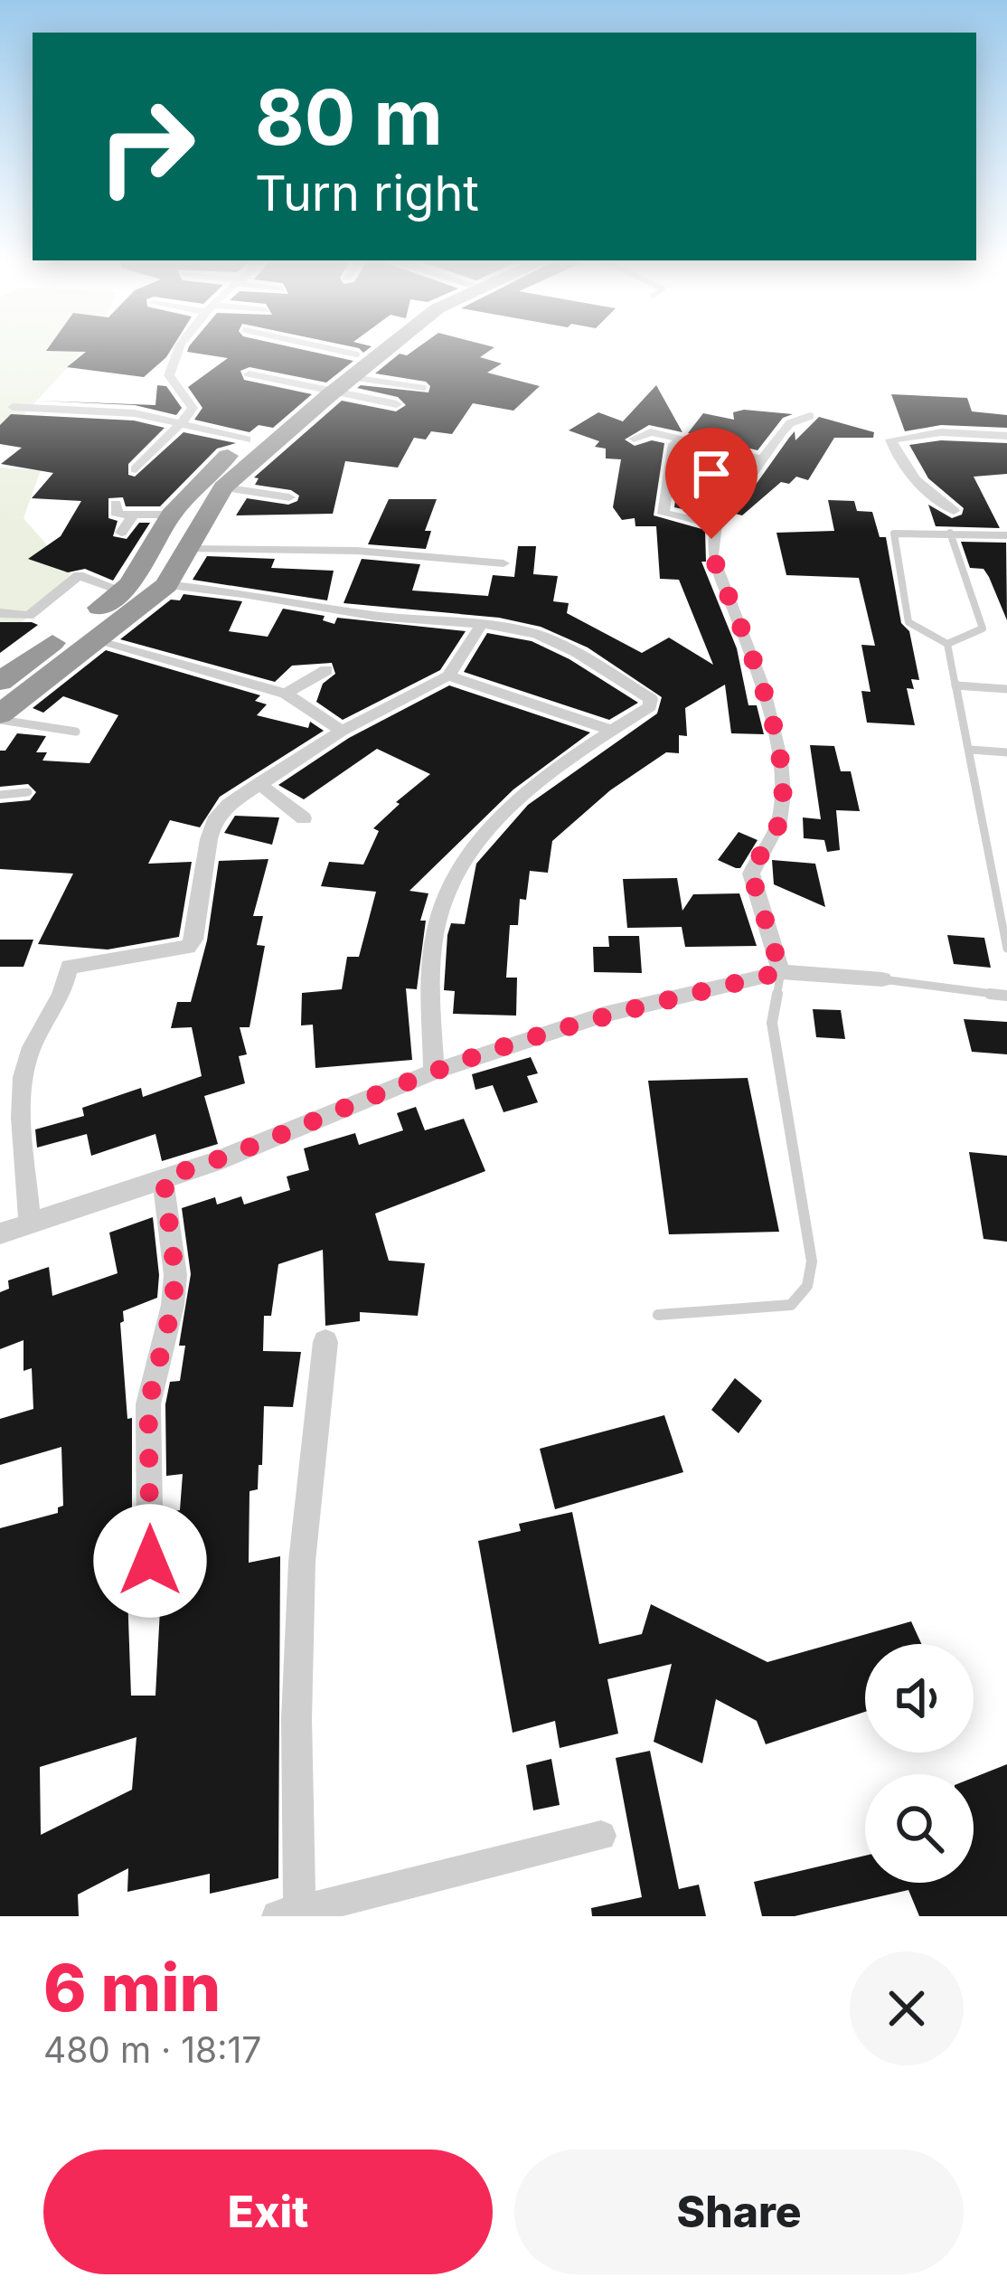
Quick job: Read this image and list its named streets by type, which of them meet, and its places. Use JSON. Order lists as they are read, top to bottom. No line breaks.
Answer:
{"page":{"turn":["80 m","Turn right"],"heading":["6 min","480 m · 18:17"],"buttons":["Exit","Share"]}}
